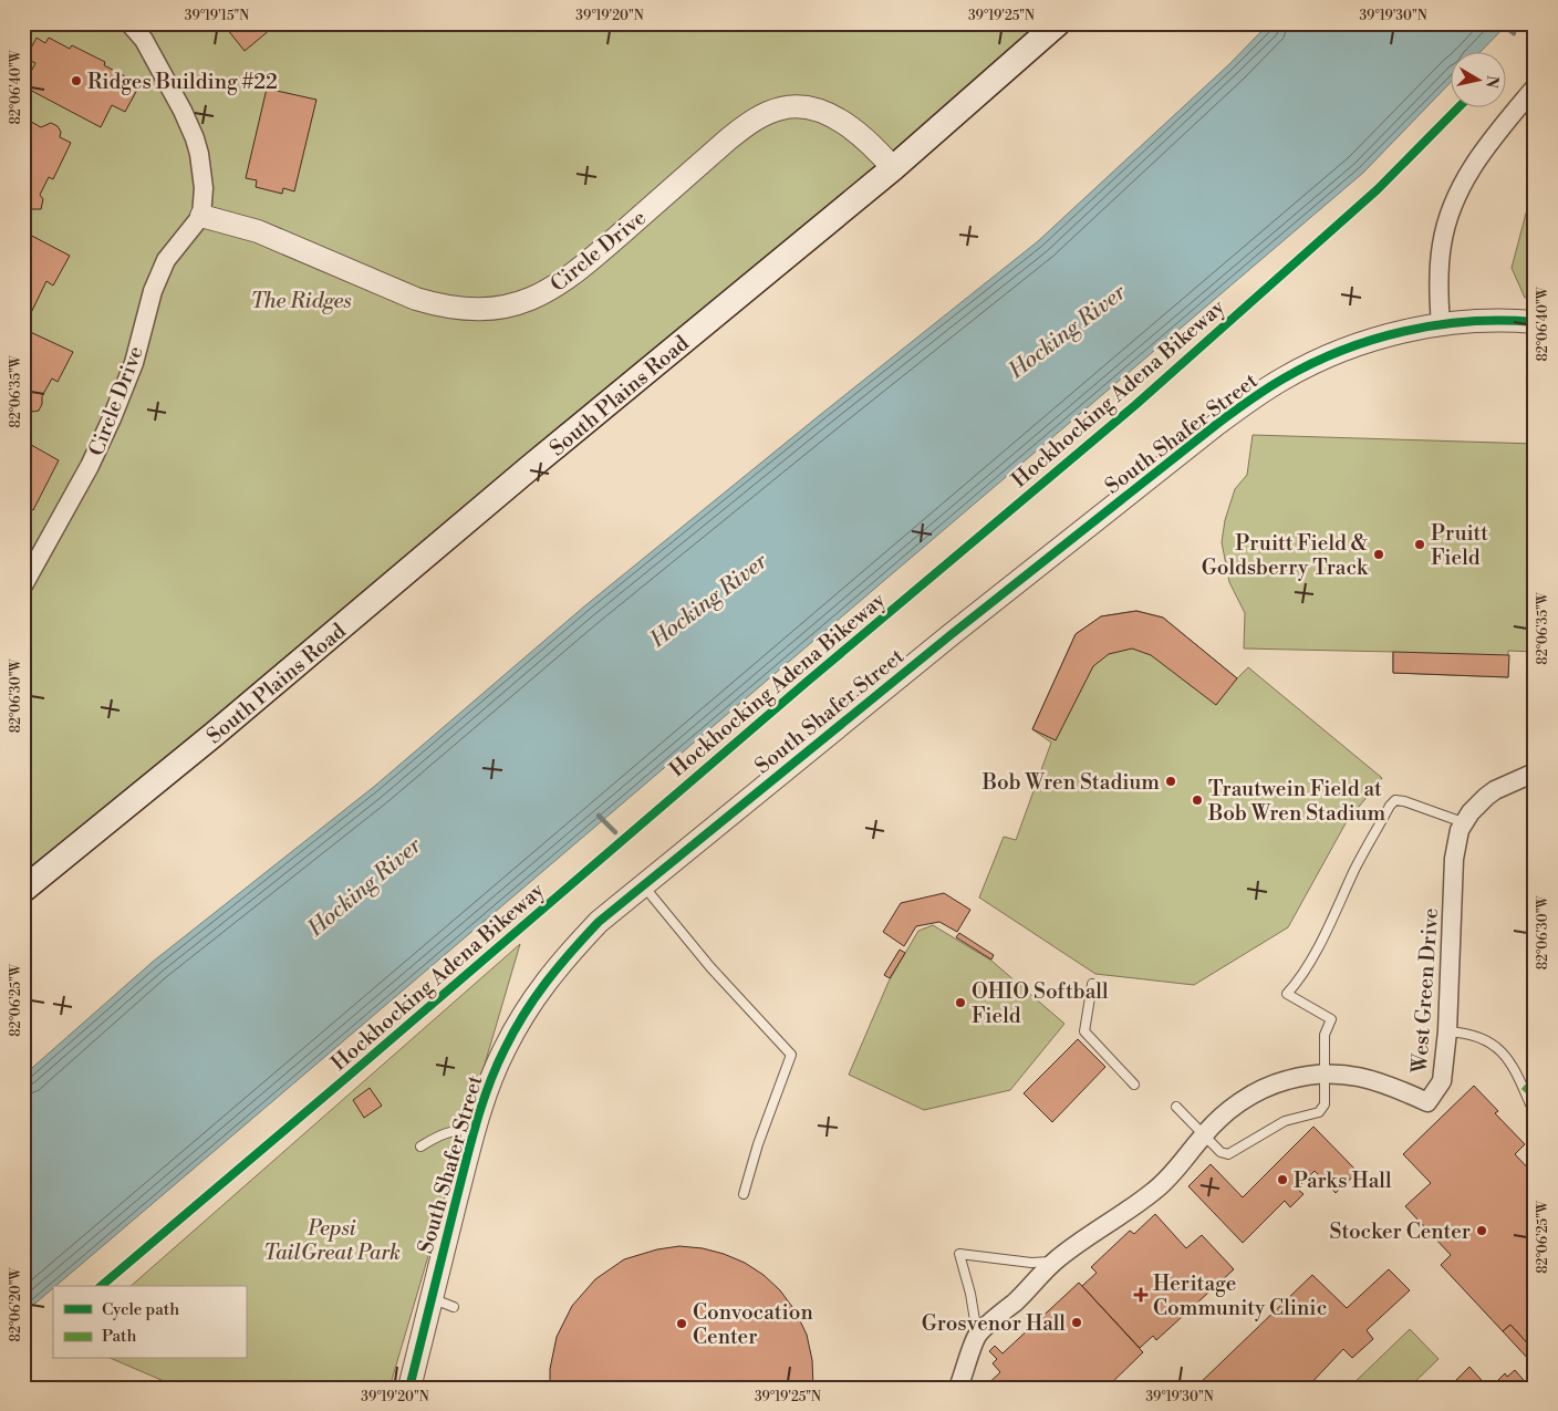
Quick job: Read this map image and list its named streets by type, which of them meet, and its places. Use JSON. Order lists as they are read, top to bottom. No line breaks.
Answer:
{"streets":{"main road":["South Plains Road"],"street":["Circle Drive","South Shafer Street","West Green Drive"],"cycle path":["Hockhocking Adena Bikeway"]},"crossings":[["Circle Drive","South Plains Road"]],"water":["Hocking River"],"parks":["The Ridges","Pepsi TailGreat Park"],"places":{"other":["Ridges Building #22","Pruitt Field","Pruitt Field & Goldsberry Track","Bob Wren Stadium","Trautwein Field at Bob Wren Stadium","OHIO Softball Field","Parks Hall","Stocker Center","Grosvenor Hall","Convocation Center"],"health":["Heritage Community Clinic"]},"legend":["Cycle path","Path"],"north":"right","coordinates":["39°19'15\"N","39°19'20\"N","39°19'25\"N","39°19'30\"N","82°06'40\"W","82°06'35\"W","82°06'30\"W","82°06'25\"W","82°06'20\"W"]}
